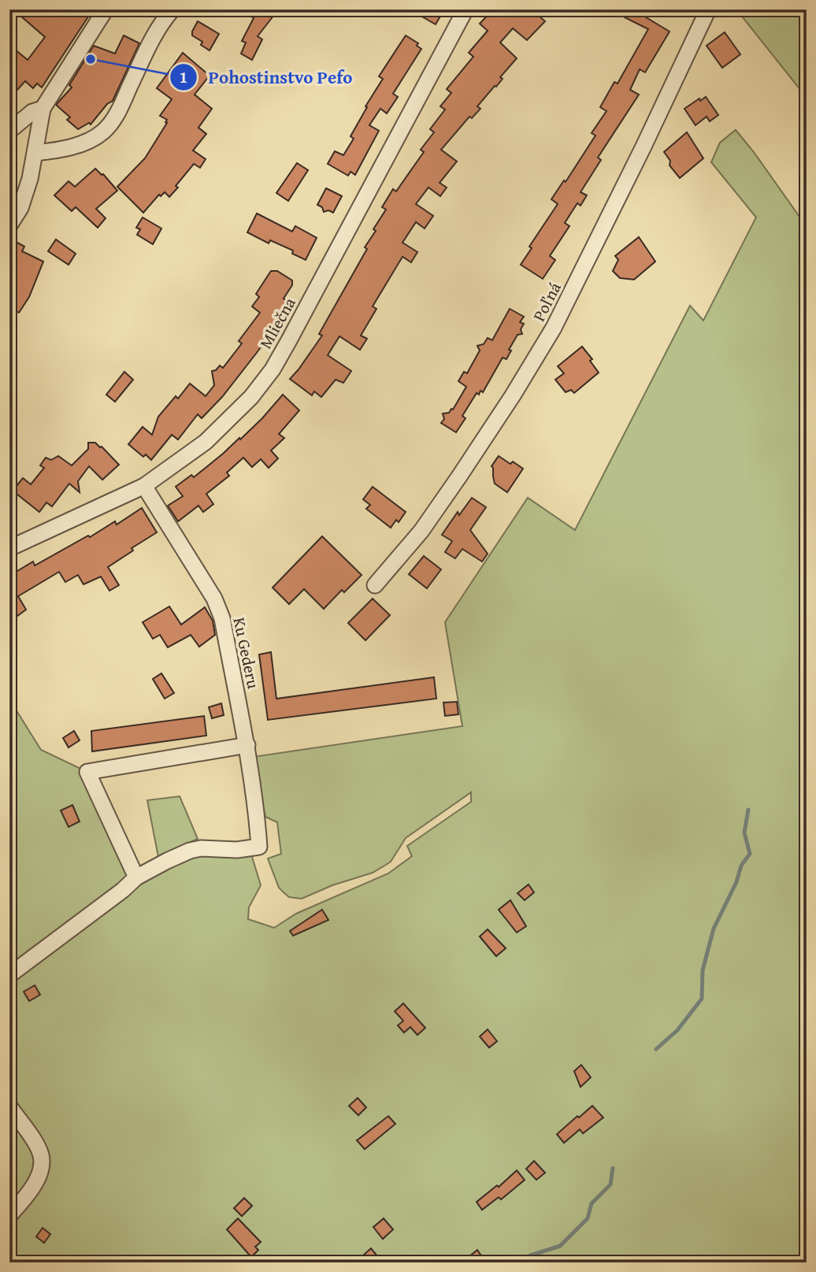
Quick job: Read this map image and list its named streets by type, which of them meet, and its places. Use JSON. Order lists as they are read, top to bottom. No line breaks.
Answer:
{"streets":{"street":["Poľná","Mliečna","Ku Gederu"]},"crossings":[["Mliečna","Ku Gederu"]],"places":["Pohostinstvo Pefo"]}
